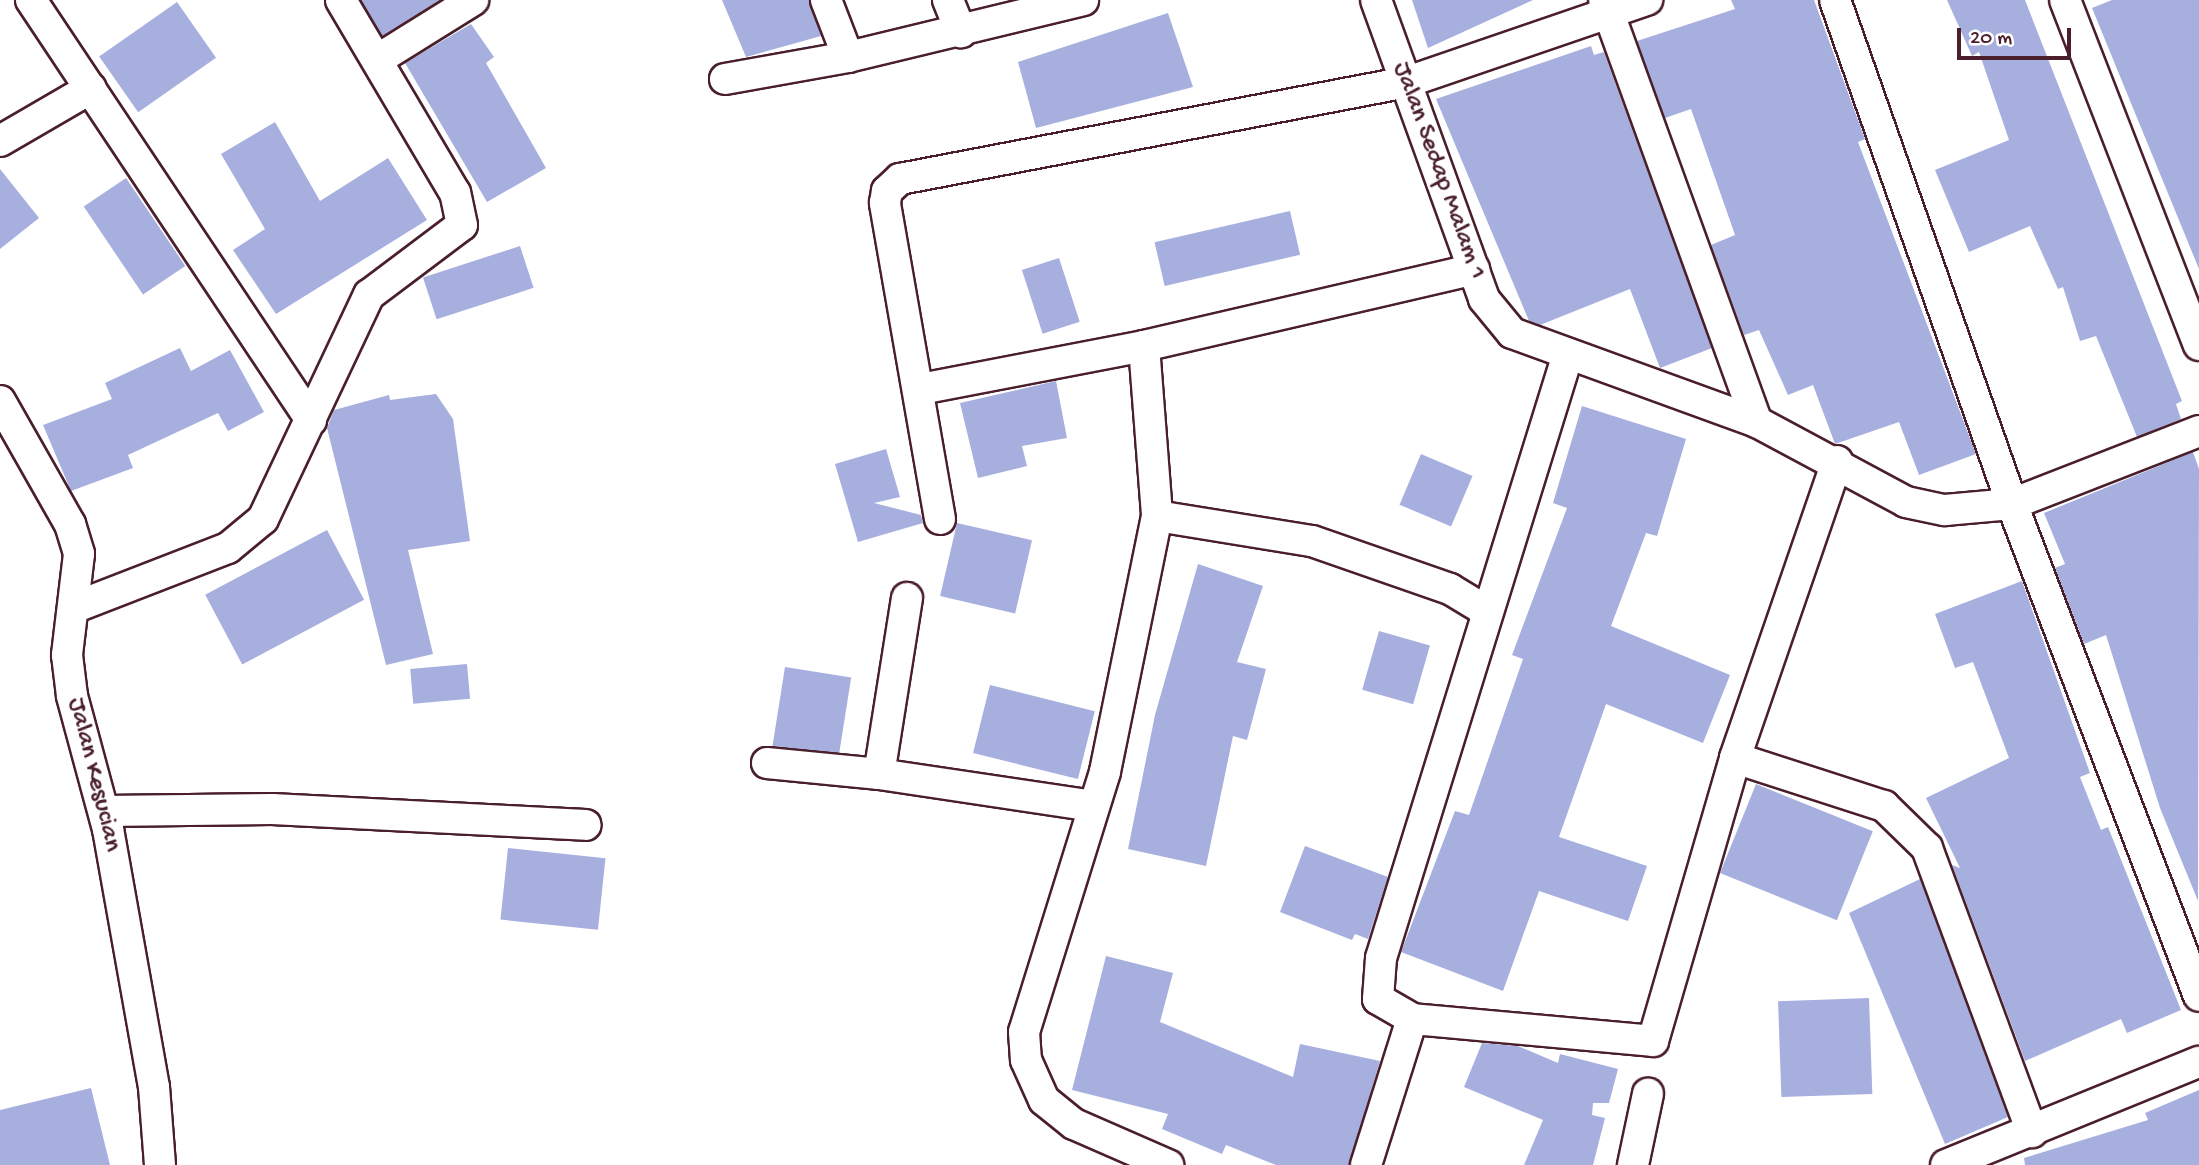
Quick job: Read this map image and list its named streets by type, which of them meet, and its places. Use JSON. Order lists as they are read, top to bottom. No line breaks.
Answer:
{"streets":{"street":["Jalan Sedap Malam 1","Jalan Kesucian"]},"scale_bar":"20 m"}
